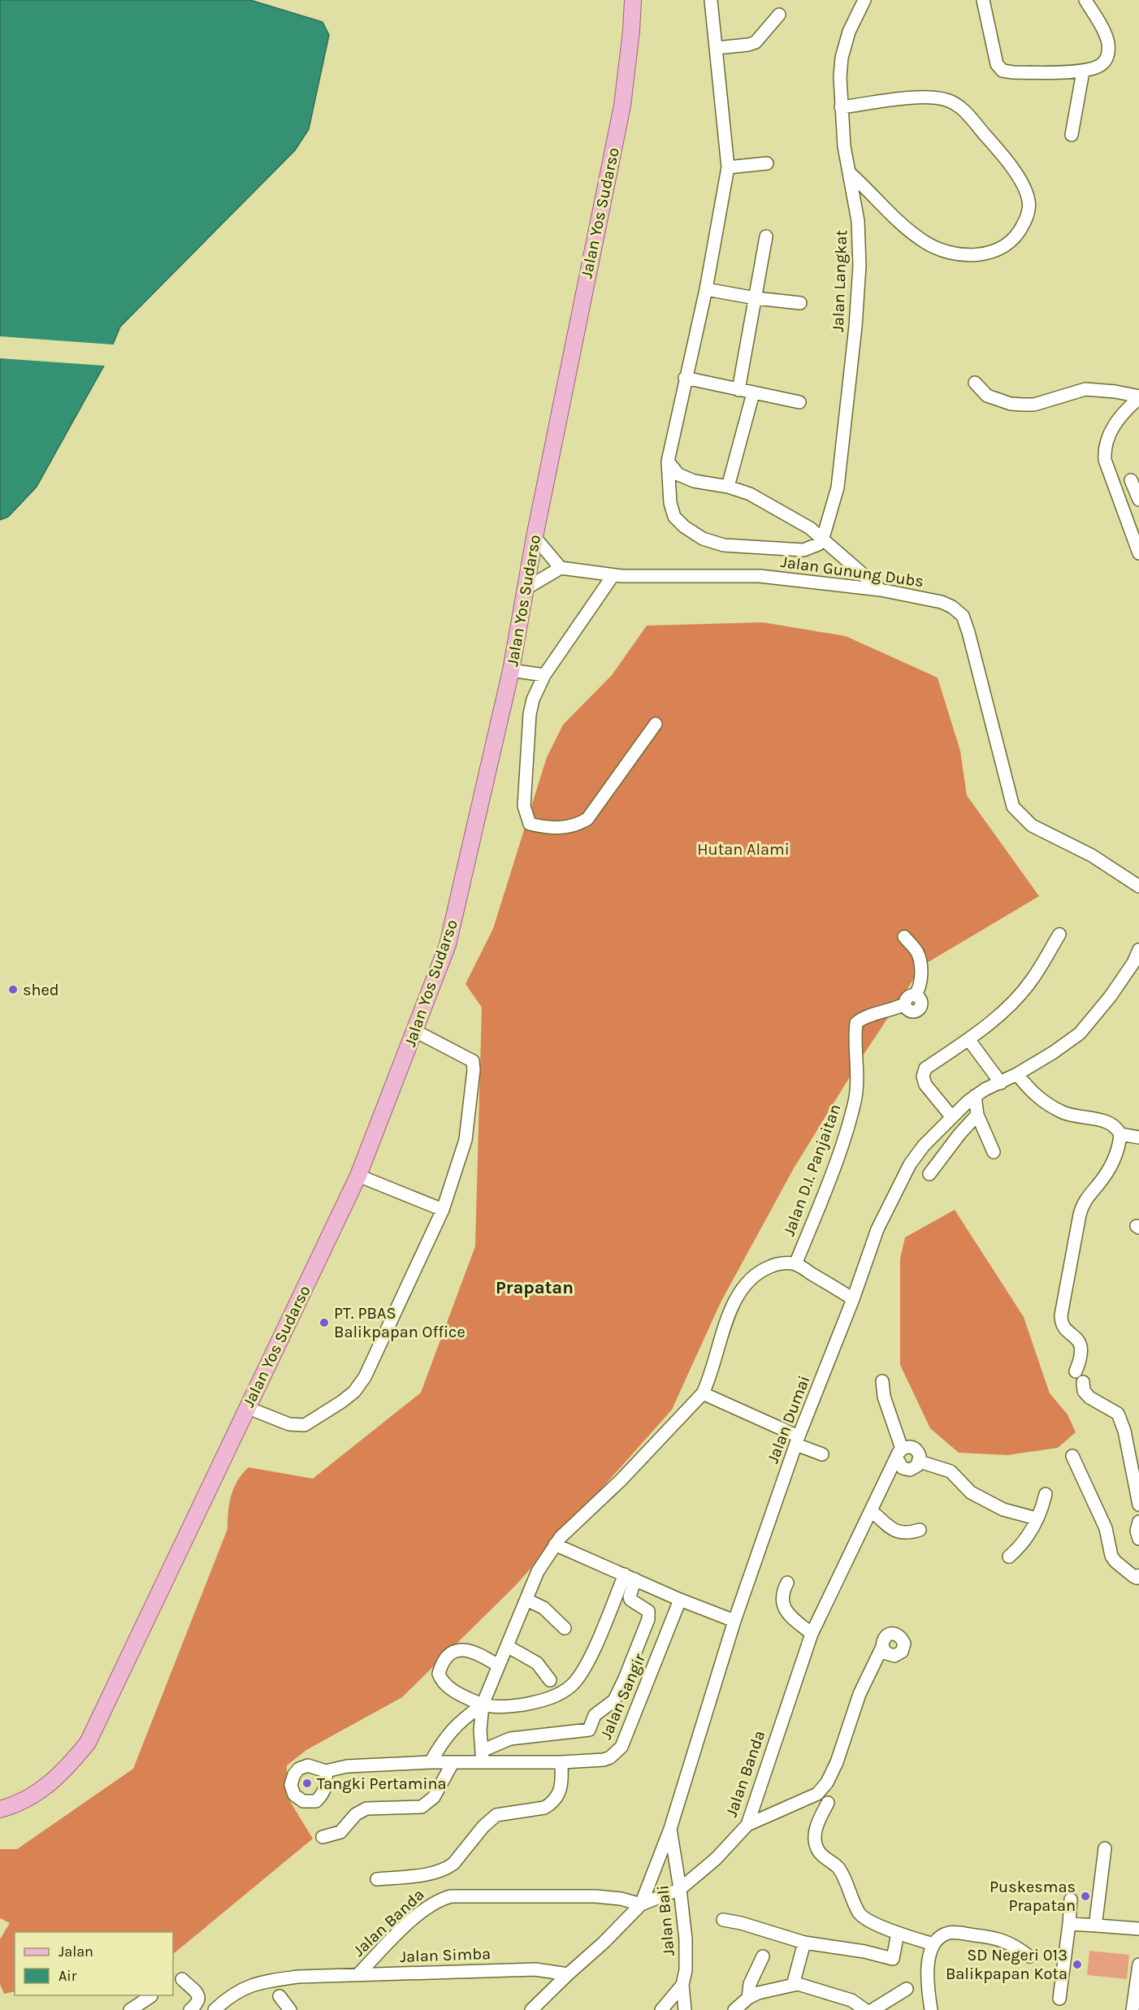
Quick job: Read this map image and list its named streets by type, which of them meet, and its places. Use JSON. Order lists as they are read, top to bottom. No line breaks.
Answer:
{"streets":{"main road":["Jalan Yos Sudarso"],"street":["Jalan Langkat","Jalan Gunung Dubs","Jalan D.I. Panjaitan","Jalan Dumai","Jalan Sangir","Jalan Banda","Jalan Bali","Jalan Simba"]},"crossings":[["Jalan Dumai","Jalan Banda"],["Jalan Dumai","Jalan Bali"],["Jalan Banda","Jalan Bali"],["Jalan Banda","Jalan Simba"]],"districts":["Prapatan"],"parks":["Hutan Alami"],"places":["shed","PT. PBAS Balikpapan Office","Tangki Pertamina","Puskesmas Prapatan","SD Negeri 013 Balikpapan Kota"],"legend":["Jalan","Air"]}
